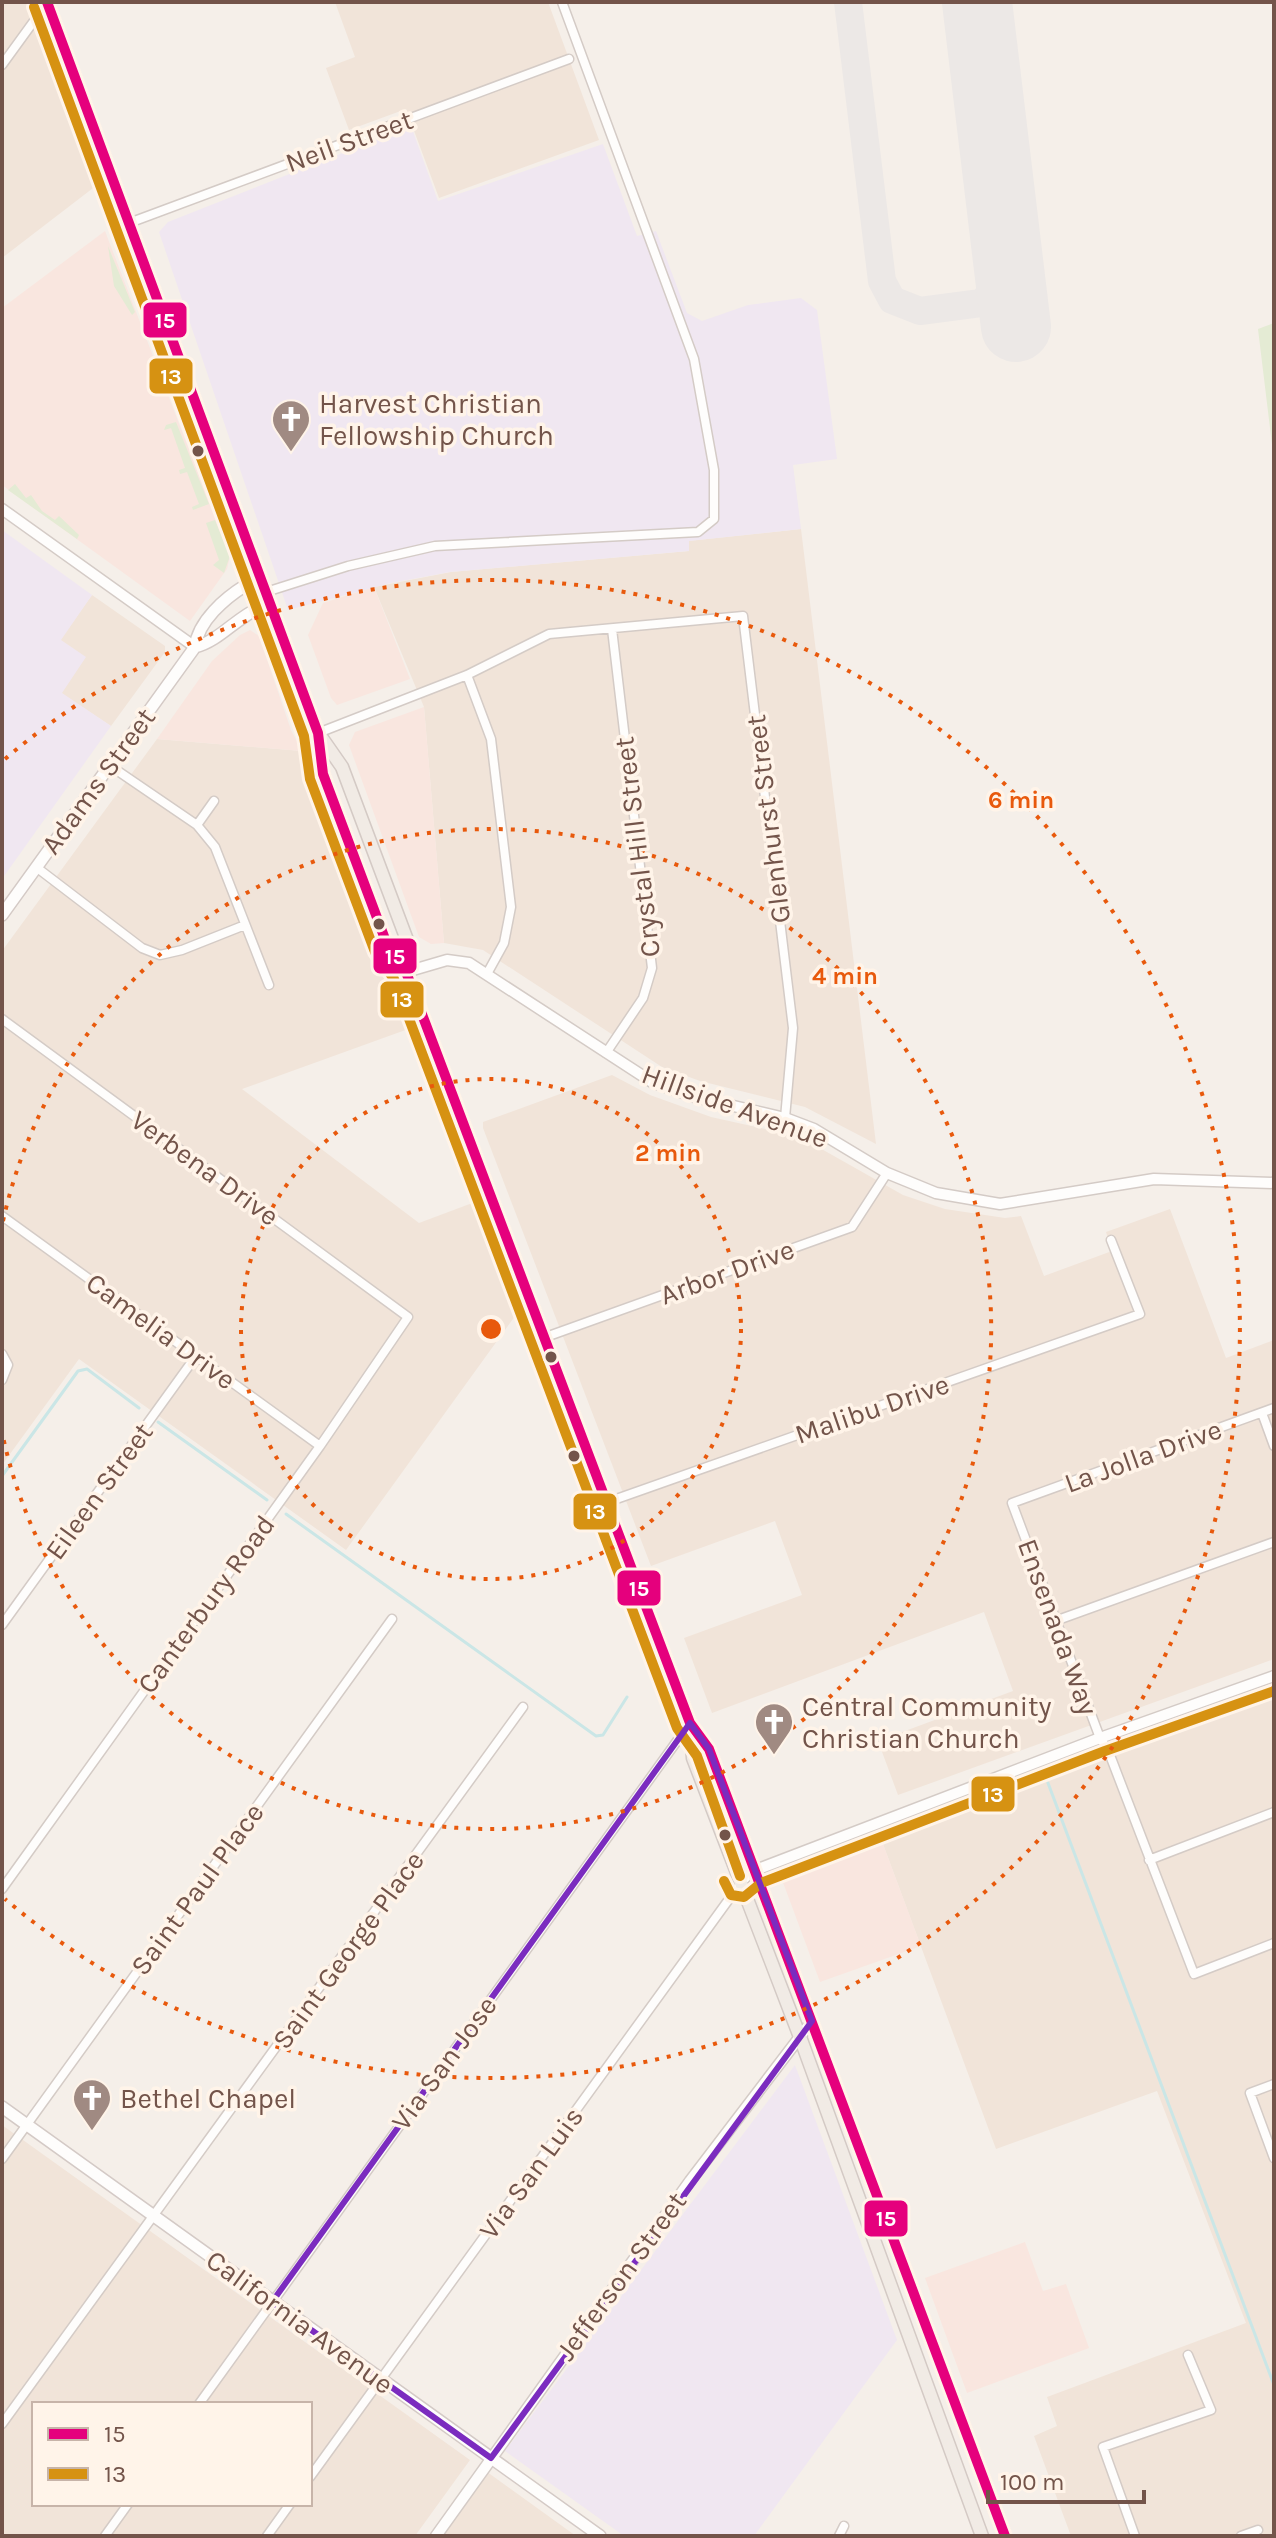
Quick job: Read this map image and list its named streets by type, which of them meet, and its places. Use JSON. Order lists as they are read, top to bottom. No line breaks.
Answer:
{"streets":{"main road":["Adams Street","California Avenue"],"street":["Neil Street","Glenhurst Street","Crystal Hill Street","Hillside Avenue","Verbena Drive","Arbor Drive","Camelia Drive","Malibu Drive","La Jolla Drive","Eileen Street","Canterbury Road","Ensenada Way","Saint Paul Place","Saint George Place","Via San Jose","Via San Luis","Jefferson Street"]},"crossings":[["Glenhurst Street","Crystal Hill Street"],["Glenhurst Street","Hillside Avenue"],["Crystal Hill Street","Hillside Avenue"],["Hillside Avenue","Arbor Drive"],["Verbena Drive","Canterbury Road"],["Camelia Drive","Eileen Street"],["Camelia Drive","Canterbury Road"],["La Jolla Drive","Ensenada Way"],["Saint Paul Place","California Avenue"],["Saint George Place","California Avenue"],["Via San Jose","California Avenue"],["Via San Luis","California Avenue"],["Jefferson Street","California Avenue"]],"places":{"church":["Harvest Christian Fellowship Church","Central Community Christian Church","Bethel Chapel"]},"lines":["transit line 15","transit line 13"],"legend":["15","13"],"scale_bar":"100 m","rings":["6 min","4 min","2 min"]}
